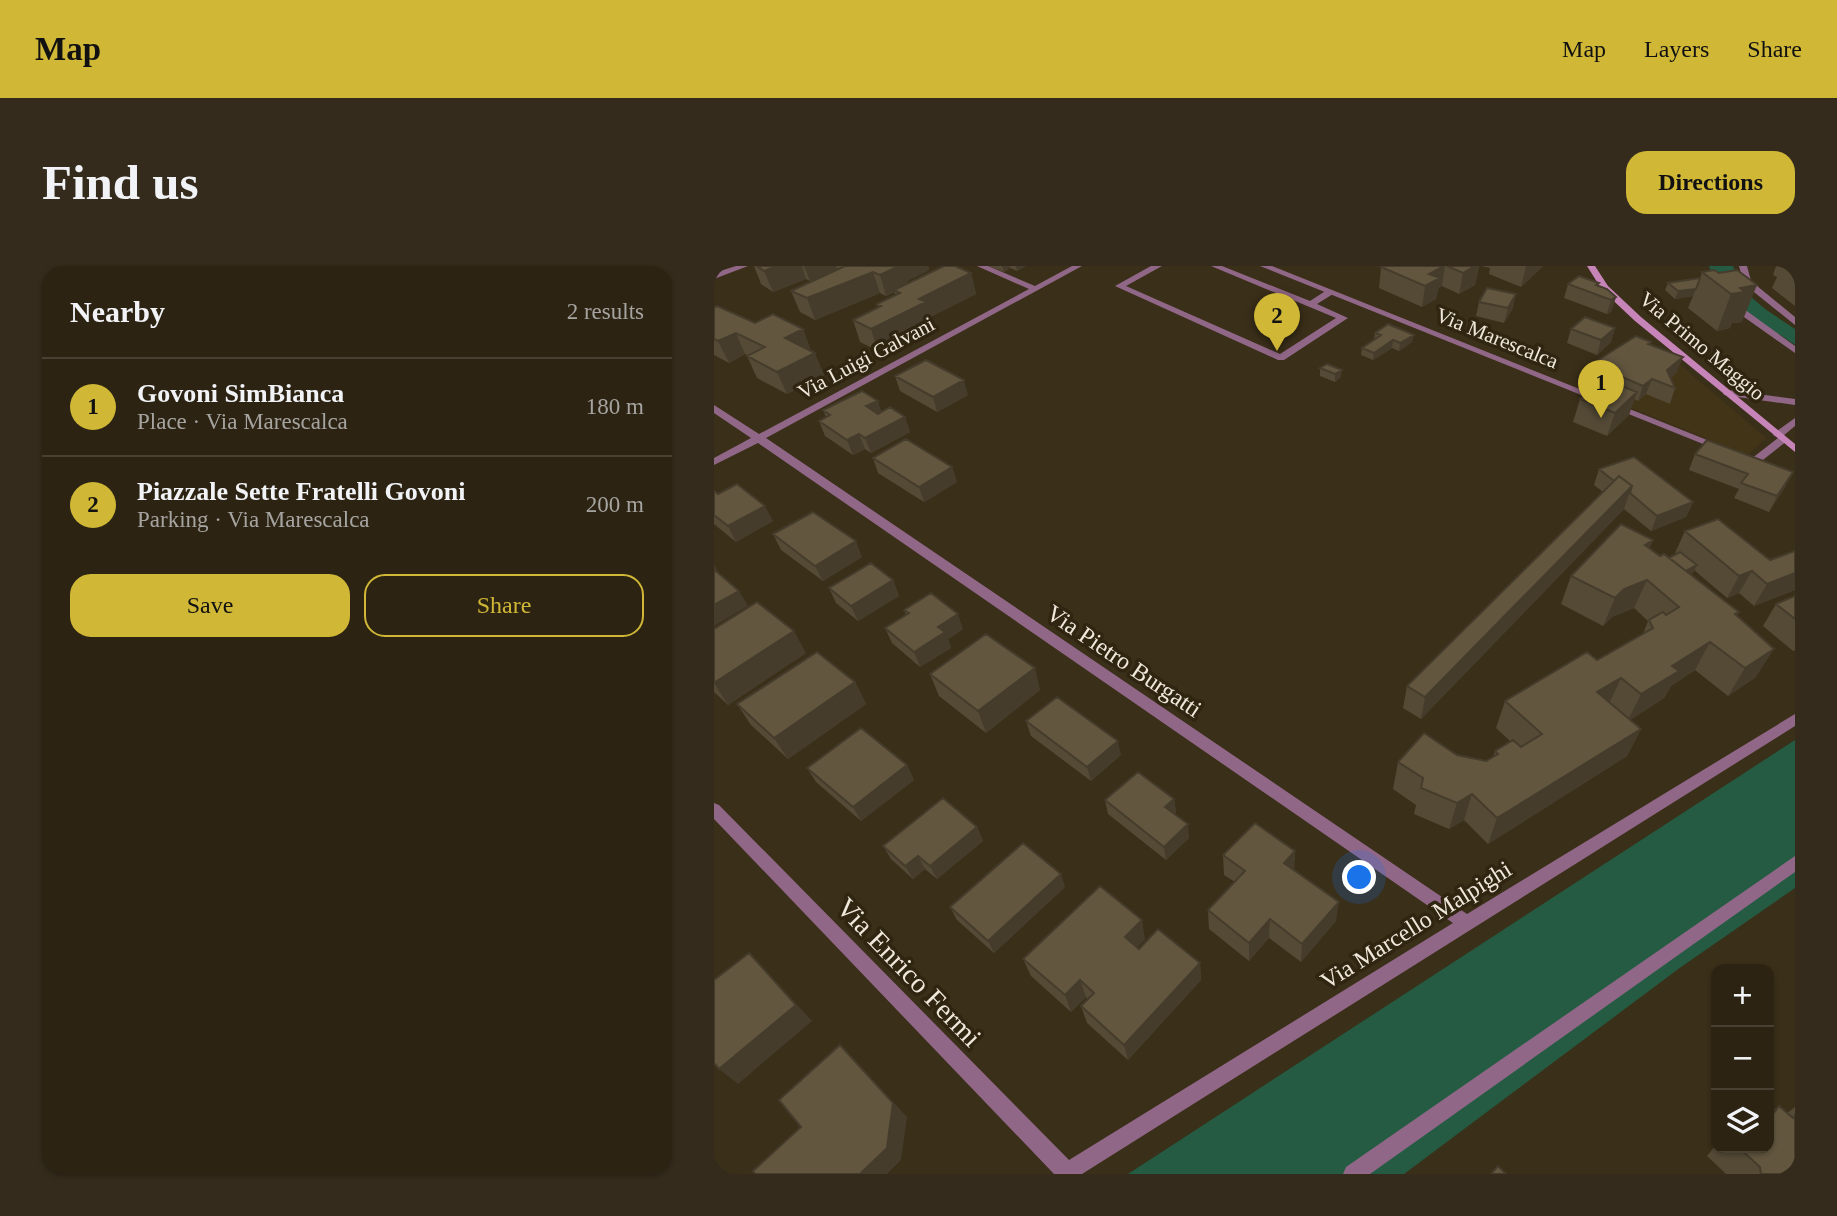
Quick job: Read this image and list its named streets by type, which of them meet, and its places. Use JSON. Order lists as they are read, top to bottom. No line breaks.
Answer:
{"streets":{"main road":["Via Primo Maggio"],"street":["Via Marescalca","Via Luigi Galvani","Via Pietro Burgatti","Via Marcello Malpighi","Via Enrico Fermi"]},"crossings":[["Via Luigi Galvani","Via Pietro Burgatti"],["Via Pietro Burgatti","Via Marcello Malpighi"],["Via Marcello Malpighi","Via Enrico Fermi"]],"page":{"header":"Map","nav":["Map","Layers","Share"],"buttons":["Directions",["Save","Share"]],"title":"Find us","heading":["Nearby","2 results"],"pins":["2","1"],"list":[{"mark":"1","name":"Govoni SimBianca","note":"Place · Via Marescalca","value":"180 m"},{"mark":"2","name":"Piazzale Sette Fratelli Govoni","note":"Parking · Via Marescalca","value":"200 m"}],"map_buttons":["+","−"]}}
